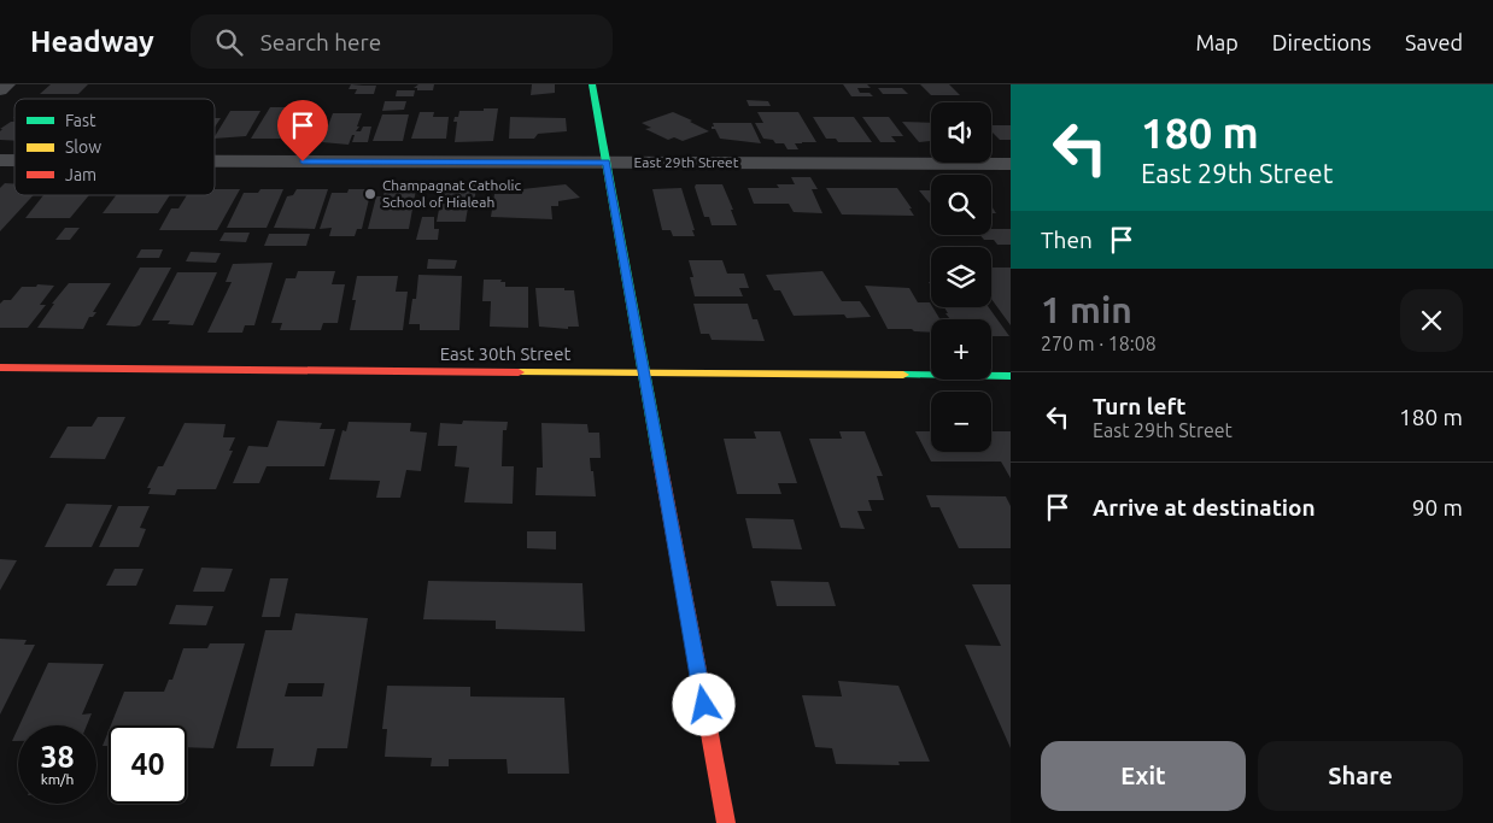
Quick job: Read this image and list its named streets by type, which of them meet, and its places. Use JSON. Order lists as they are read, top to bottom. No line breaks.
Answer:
{"streets":{"street":["East 29th Street","East 30th Street"]},"places":["Champagnat Catholic School of Hialeah"],"legend":["Fast","Slow","Jam"],"page":{"header":"Headway","search":"Search here","nav":["Map","Directions","Saved"],"turn":["180 m","East 29th Street"],"map_buttons":["+","−"],"then":"Then","heading":["1 min","270 m · 18:08"],"list":[{"name":"Turn left","note":"East 29th Street","value":"180 m"},{"name":"Arrive at destination","value":"90 m"}],"speed":"38 km/h","limit":"40","buttons":["Exit","Share"]}}
